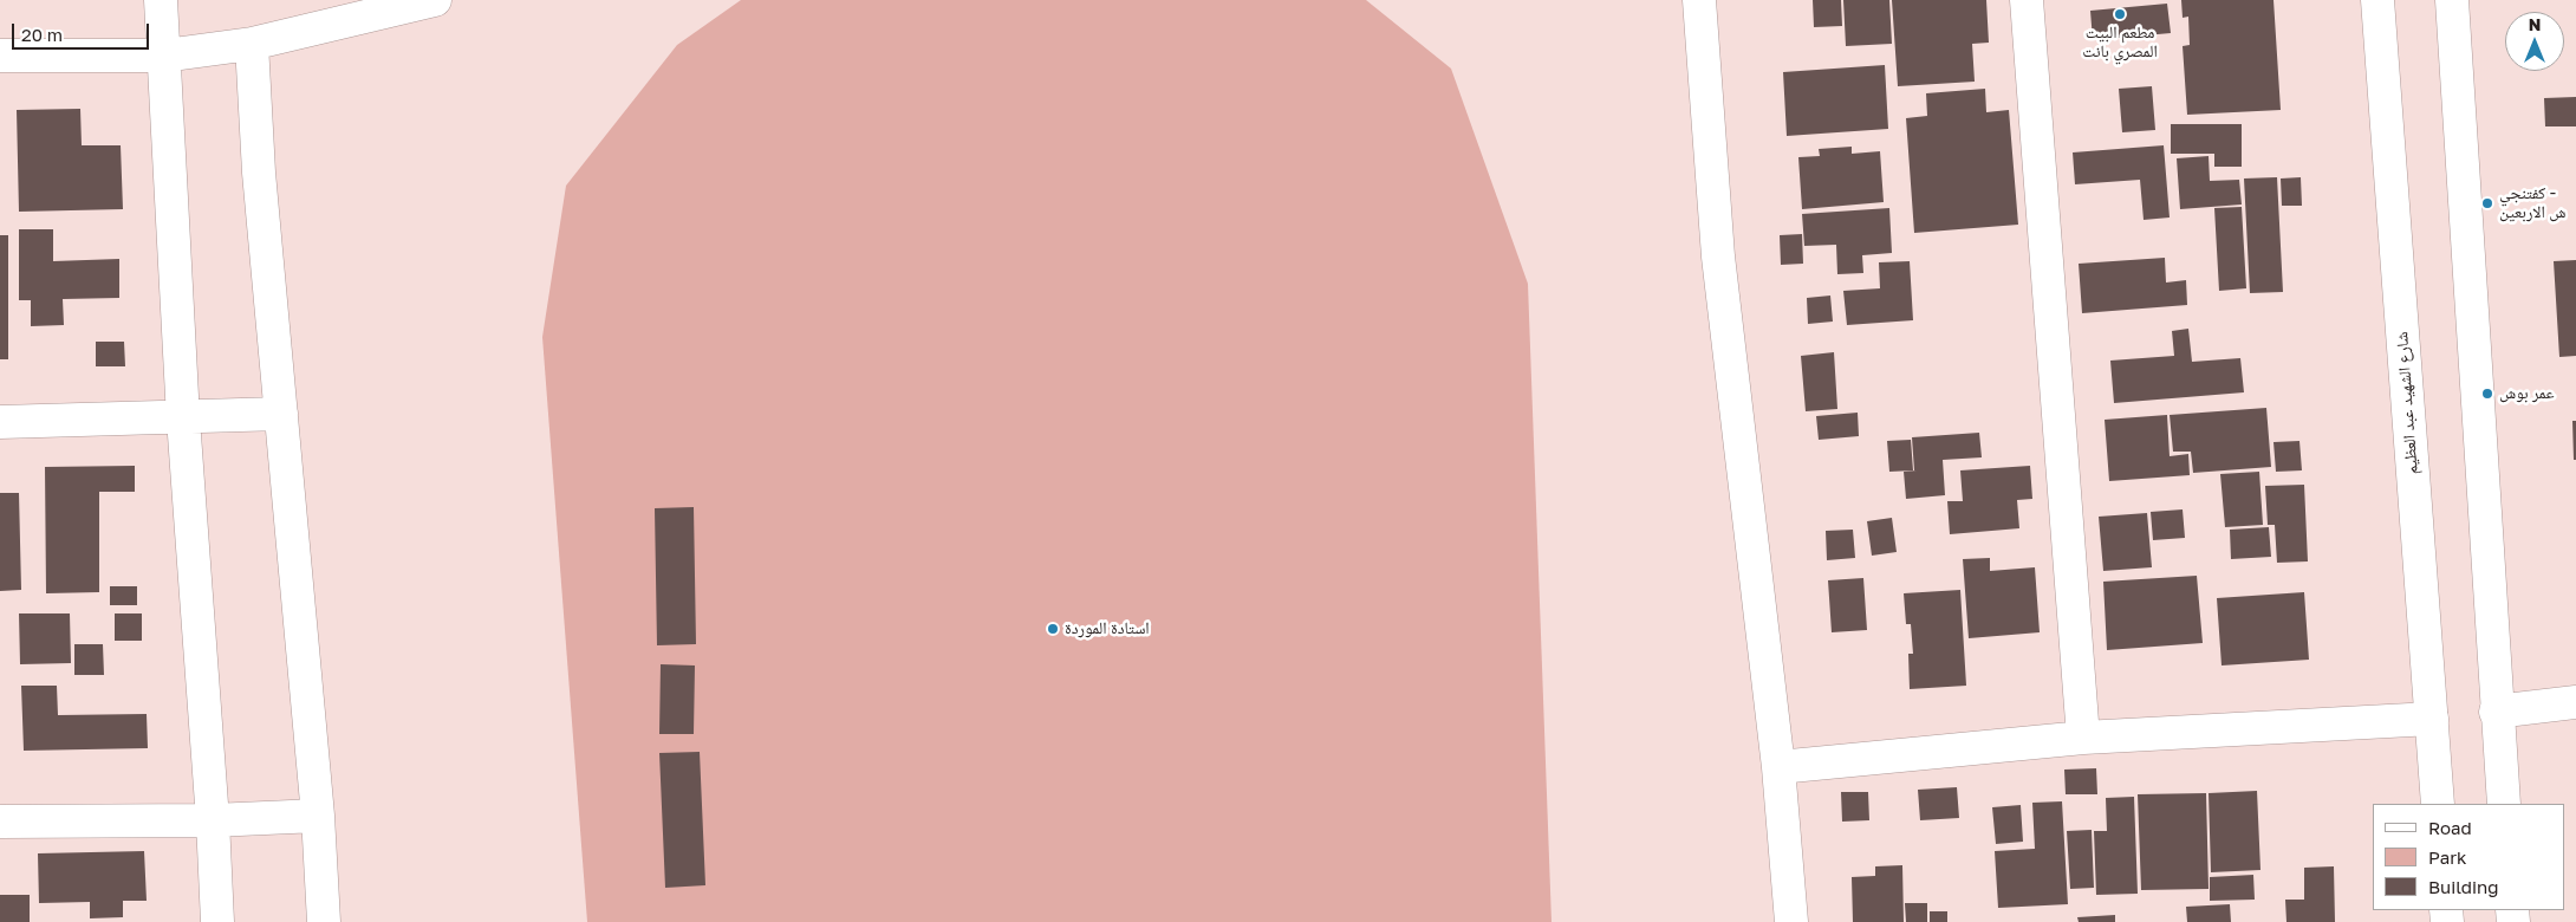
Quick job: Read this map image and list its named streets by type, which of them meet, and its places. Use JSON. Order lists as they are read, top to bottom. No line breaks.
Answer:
{"streets":{"street":["شارع الشهيد عبد العظيم"]},"places":["مطعم البيت المصري بانت","كفتنجي - ش الاربعين","عمر بوش","استادة الموردة"],"legend":["Road","Park","Building"],"scale_bar":"20 m","north":"top"}
